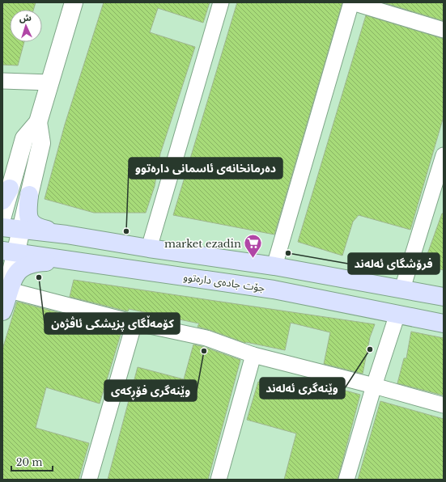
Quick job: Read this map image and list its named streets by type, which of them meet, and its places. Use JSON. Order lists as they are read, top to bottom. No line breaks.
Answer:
{"streets":{"main road":["جۆت جادەی دارەتوو"]},"places":{"other":["دەرمانخانەی ئاسمانی دارەتوو","فرۆشگای ئەلەند","کۆمەڵگای پزیشکی ئاڤژەن","وێنەگری ئەلەند","وێنەگری فۆڕکەی"],"supermarket":["market ezadin"]},"scale_bar":"20 m","north":"top"}
